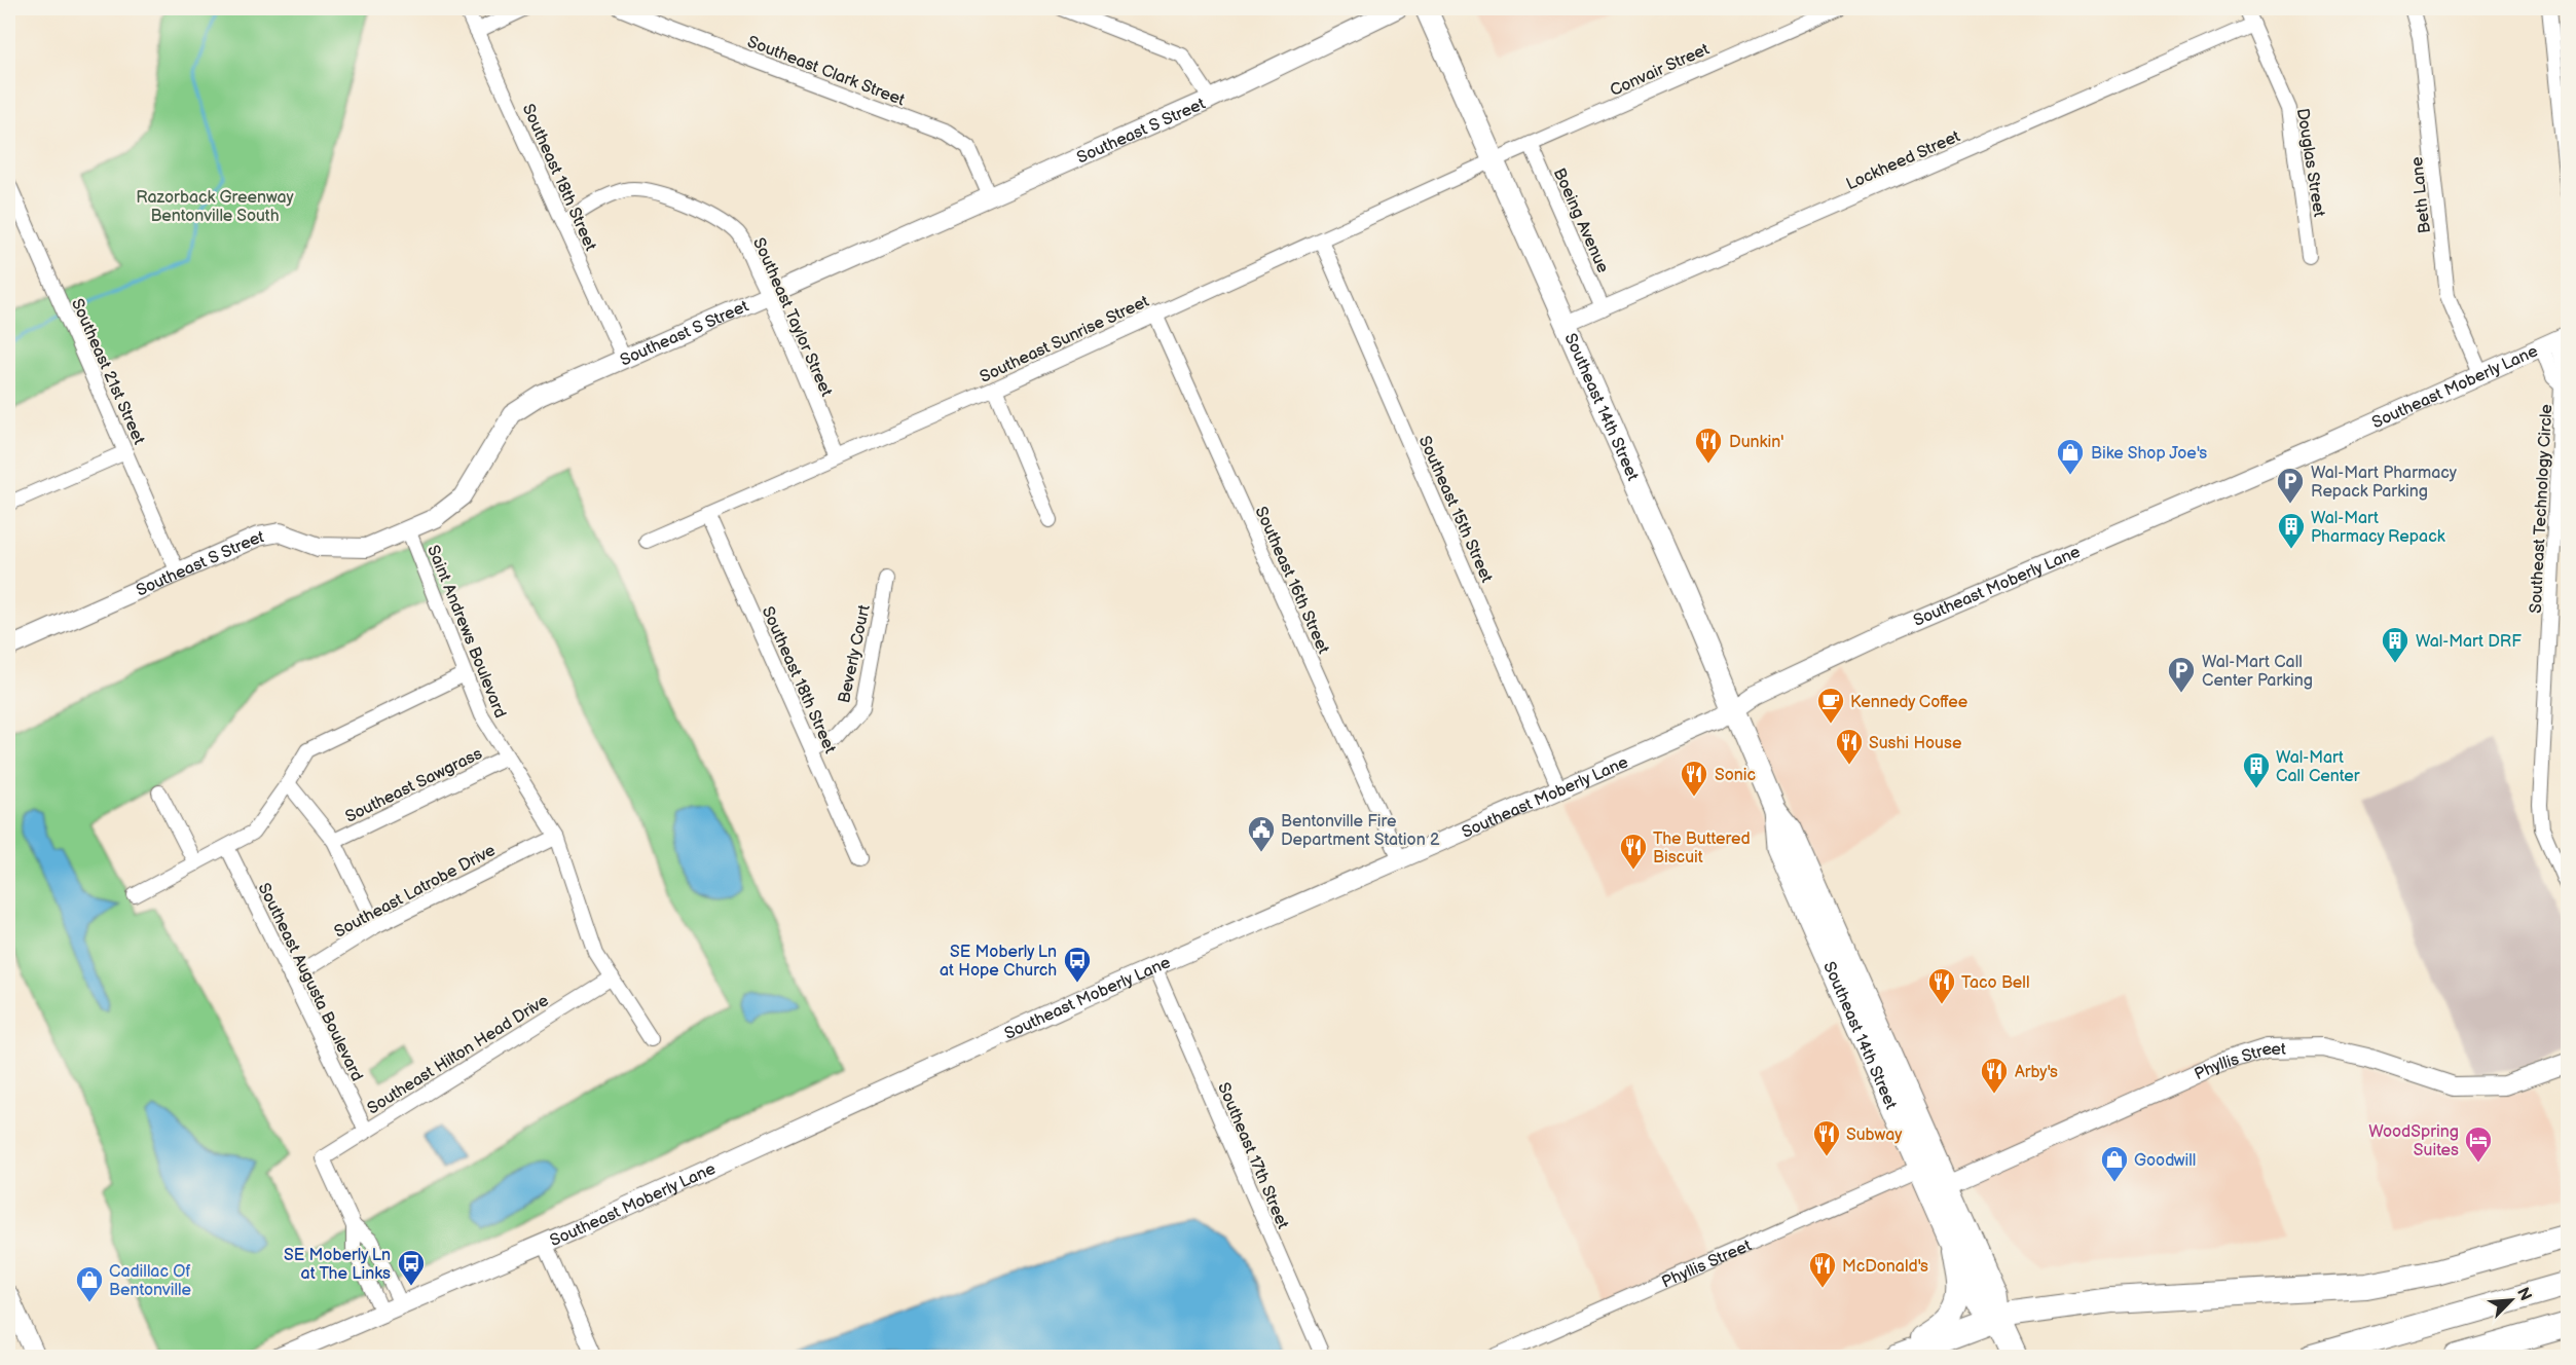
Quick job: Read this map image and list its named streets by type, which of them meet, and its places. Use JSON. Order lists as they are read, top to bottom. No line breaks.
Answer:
{"streets":{"highway":["Southeast 14th Street"],"street":["Convair Street","Southeast Clark Street","Southeast S Street","Lockheed Street","Douglas Street","Southeast 18th Street","Beth Lane","Boeing Avenue","Southeast Taylor Street","Southeast Sunrise Street","Southeast 21st Street","Southeast Moberly Lane","Southeast 15th Street","Southeast Technology Circle","Southeast 16th Street","Saint Andrews Boulevard","Beverly Court","Southeast Sawgrass","Southeast Latrobe Drive","Southeast Augusta Boulevard","Southeast Hilton Head Drive","Phyllis Street","Southeast 17th Street"]},"crossings":[["Convair Street","Boeing Avenue"],["Convair Street","Southeast Sunrise Street"],["Convair Street","Southeast 14th Street"],["Southeast Clark Street","Southeast S Street"],["Southeast S Street","Southeast 18th Street"],["Southeast S Street","Southeast Taylor Street"],["Southeast S Street","Southeast 21st Street"],["Southeast S Street","Saint Andrews Boulevard"],["Lockheed Street","Douglas Street"],["Lockheed Street","Boeing Avenue"],["Lockheed Street","Southeast 14th Street"],["Southeast 18th Street","Southeast Taylor Street"],["Southeast 18th Street","Southeast Sunrise Street"],["Southeast 18th Street","Beverly Court"],["Beth Lane","Southeast Moberly Lane"],["Southeast Taylor Street","Southeast Sunrise Street"],["Southeast Sunrise Street","Southeast 14th Street"],["Southeast Sunrise Street","Southeast 15th Street"],["Southeast Sunrise Street","Southeast 16th Street"],["Southeast Moberly Lane","Southeast 14th Street"],["Southeast Moberly Lane","Southeast 15th Street"],["Southeast Moberly Lane","Southeast Technology Circle"],["Southeast Moberly Lane","Southeast 16th Street"],["Southeast Moberly Lane","Southeast 17th Street"],["Southeast 14th Street","Phyllis Street"],["Saint Andrews Boulevard","Southeast Sawgrass"],["Saint Andrews Boulevard","Southeast Latrobe Drive"],["Saint Andrews Boulevard","Southeast Hilton Head Drive"],["Southeast Latrobe Drive","Southeast Augusta Boulevard"],["Southeast Augusta Boulevard","Southeast Hilton Head Drive"]],"parks":["Razorback Greenway Bentonville South"],"places":{"restaurant":["Dunkin'","Sushi House","Sonic","The Buttered Biscuit","Taco Bell","Arby's","Subway","McDonald's"],"shop":["Bike Shop Joe's","Goodwill","Cadillac Of Bentonville"],"parking":["Wal-Mart Pharmacy Repack Parking","Wal-Mart Call Center Parking"],"building":["Wal-Mart Pharmacy Repack","Wal-Mart DRF","Wal-Mart Call Center"],"cafe":["Kennedy Coffee"],"public building":["Bentonville Fire Department Station 2"],"bus stop":["SE Moberly Ln at Hope Church","SE Moberly Ln at The Links"],"hotel":["WoodSpring Suites"]},"north":"top right"}
